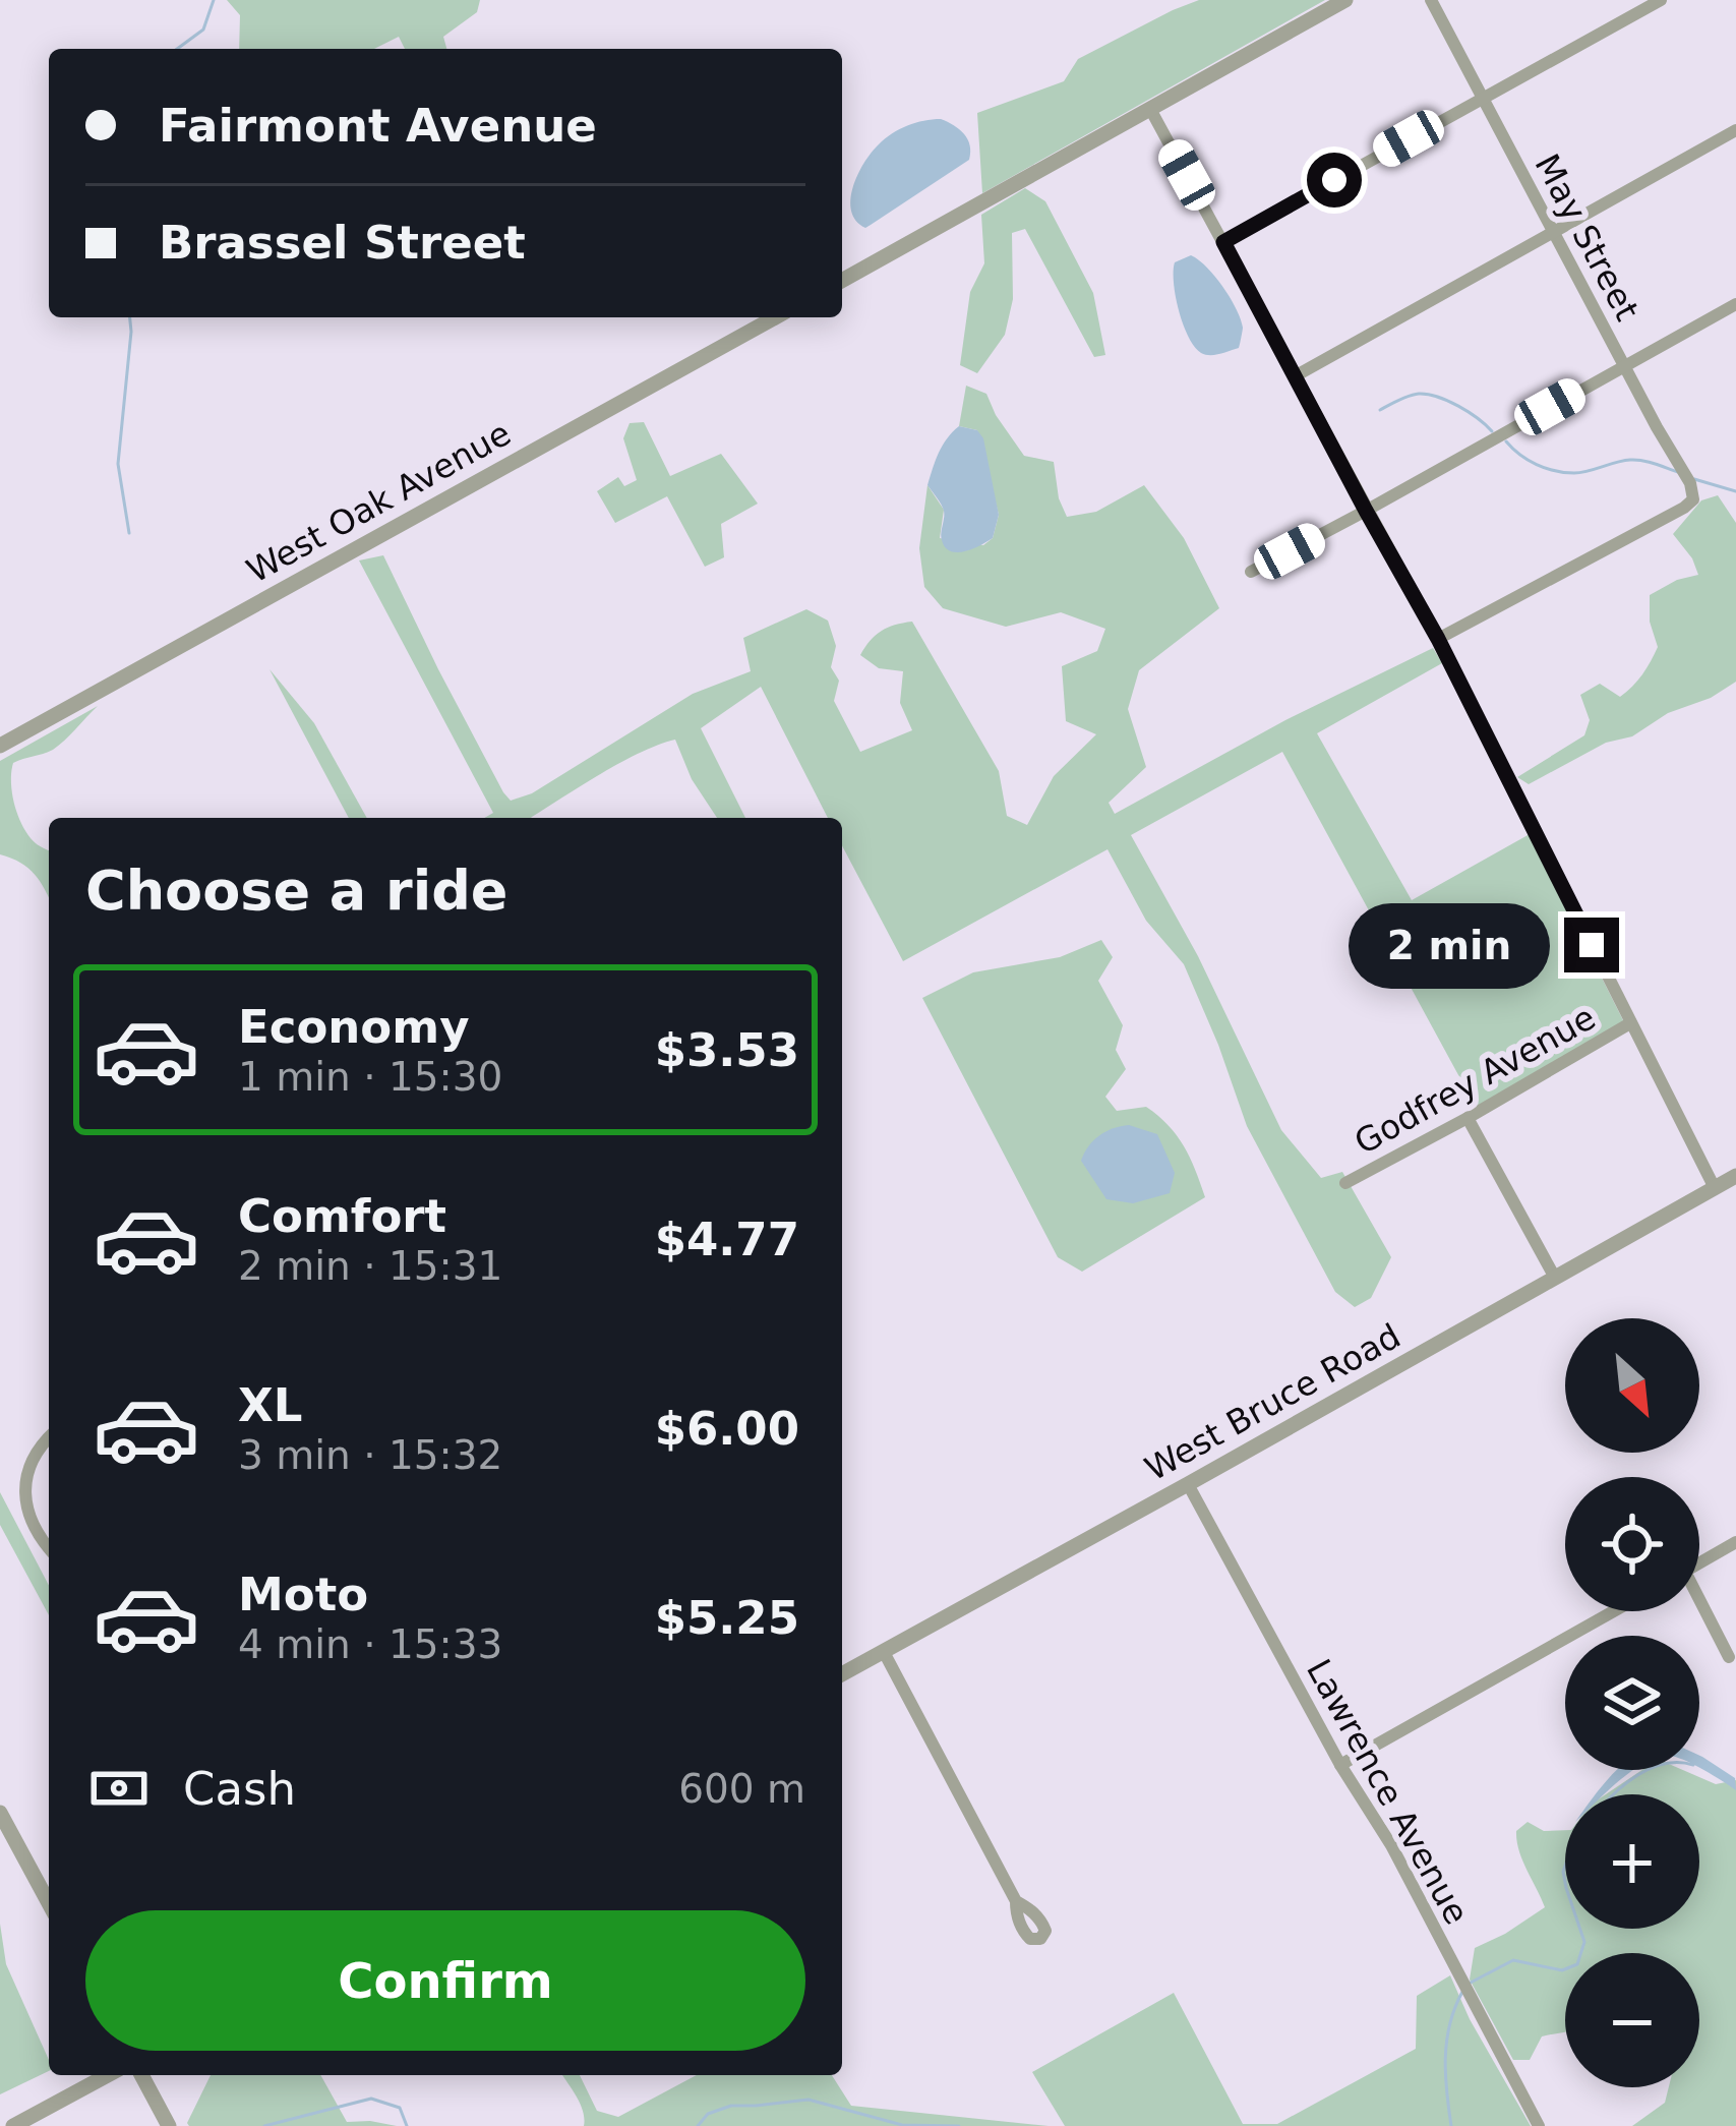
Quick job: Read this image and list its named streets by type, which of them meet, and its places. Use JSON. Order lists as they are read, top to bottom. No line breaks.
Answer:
{"streets":{"street":["May Street","West Oak Avenue","Godfrey Avenue","West Bruce Road","Lawrence Avenue"]},"crossings":[["West Bruce Road","Lawrence Avenue"]],"north":"bottom right","page":{"banner":["Fairmont Avenue","Brassel Street"],"heading":"Choose a ride","bubble":"2 min","list":[{"name":"Economy","note":"1 min · 15:30","value":"$3.53"},{"name":"Comfort","note":"2 min · 15:31","value":"$4.77"},{"name":"XL","note":"3 min · 15:32","value":"$6.00"},{"name":"Moto","note":"4 min · 15:33","value":"$5.25"}],"map_buttons":["+","−"],"pay":["Cash","600 m"],"buttons":"Confirm"}}
